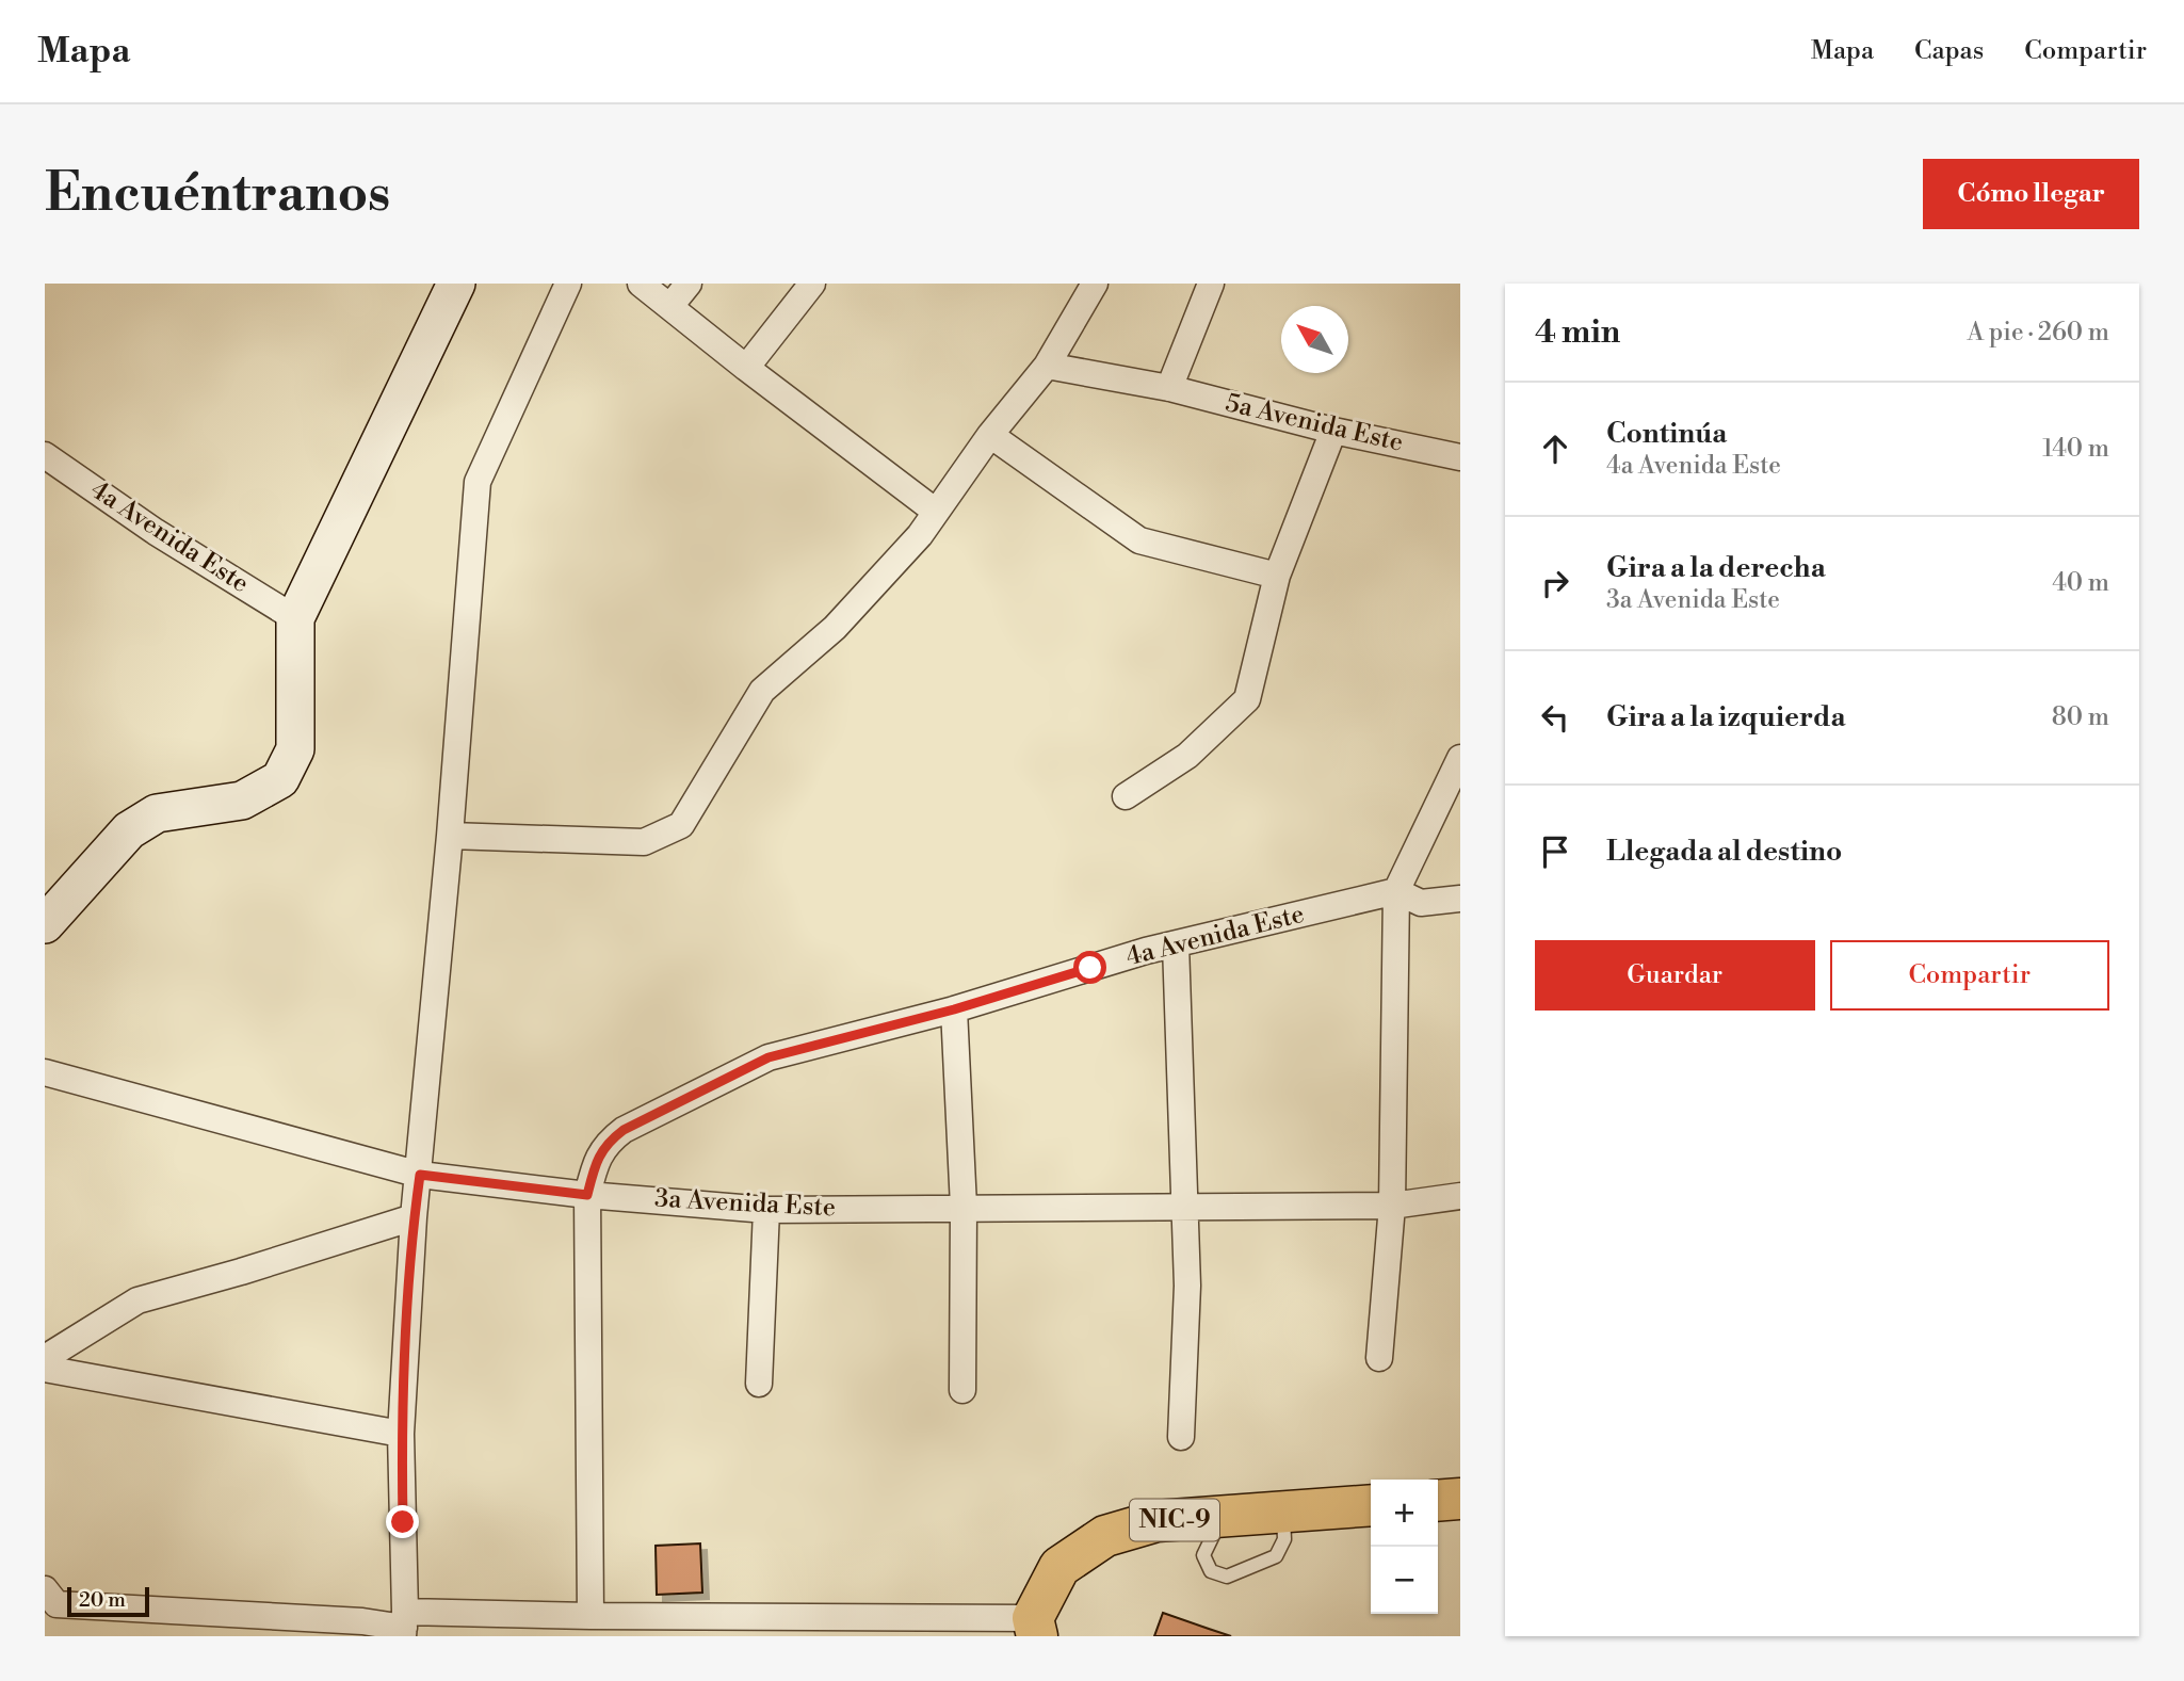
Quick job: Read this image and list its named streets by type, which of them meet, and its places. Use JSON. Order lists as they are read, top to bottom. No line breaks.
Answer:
{"streets":{"main road":["NIC-9"],"street":["5a Avenida Este","4a Avenida Este","3a Avenida Este"]},"crossings":[["4a Avenida Este","3a Avenida Este"]],"scale_bar":"20 m","north":"top left","page":{"header":"Mapa","nav":["Mapa","Capas","Compartir"],"buttons":["Cómo llegar",["Guardar","Compartir"]],"title":"Encuéntranos","heading":["4 min","A pie · 260 m"],"list":[["Continúa","4a Avenida Este","140 m"],["Gira a la derecha","3a Avenida Este","40 m"],["Gira a la izquierda","80 m"],"Llegada al destino"],"map_buttons":["+","−"],"scale":"20 m"}}
